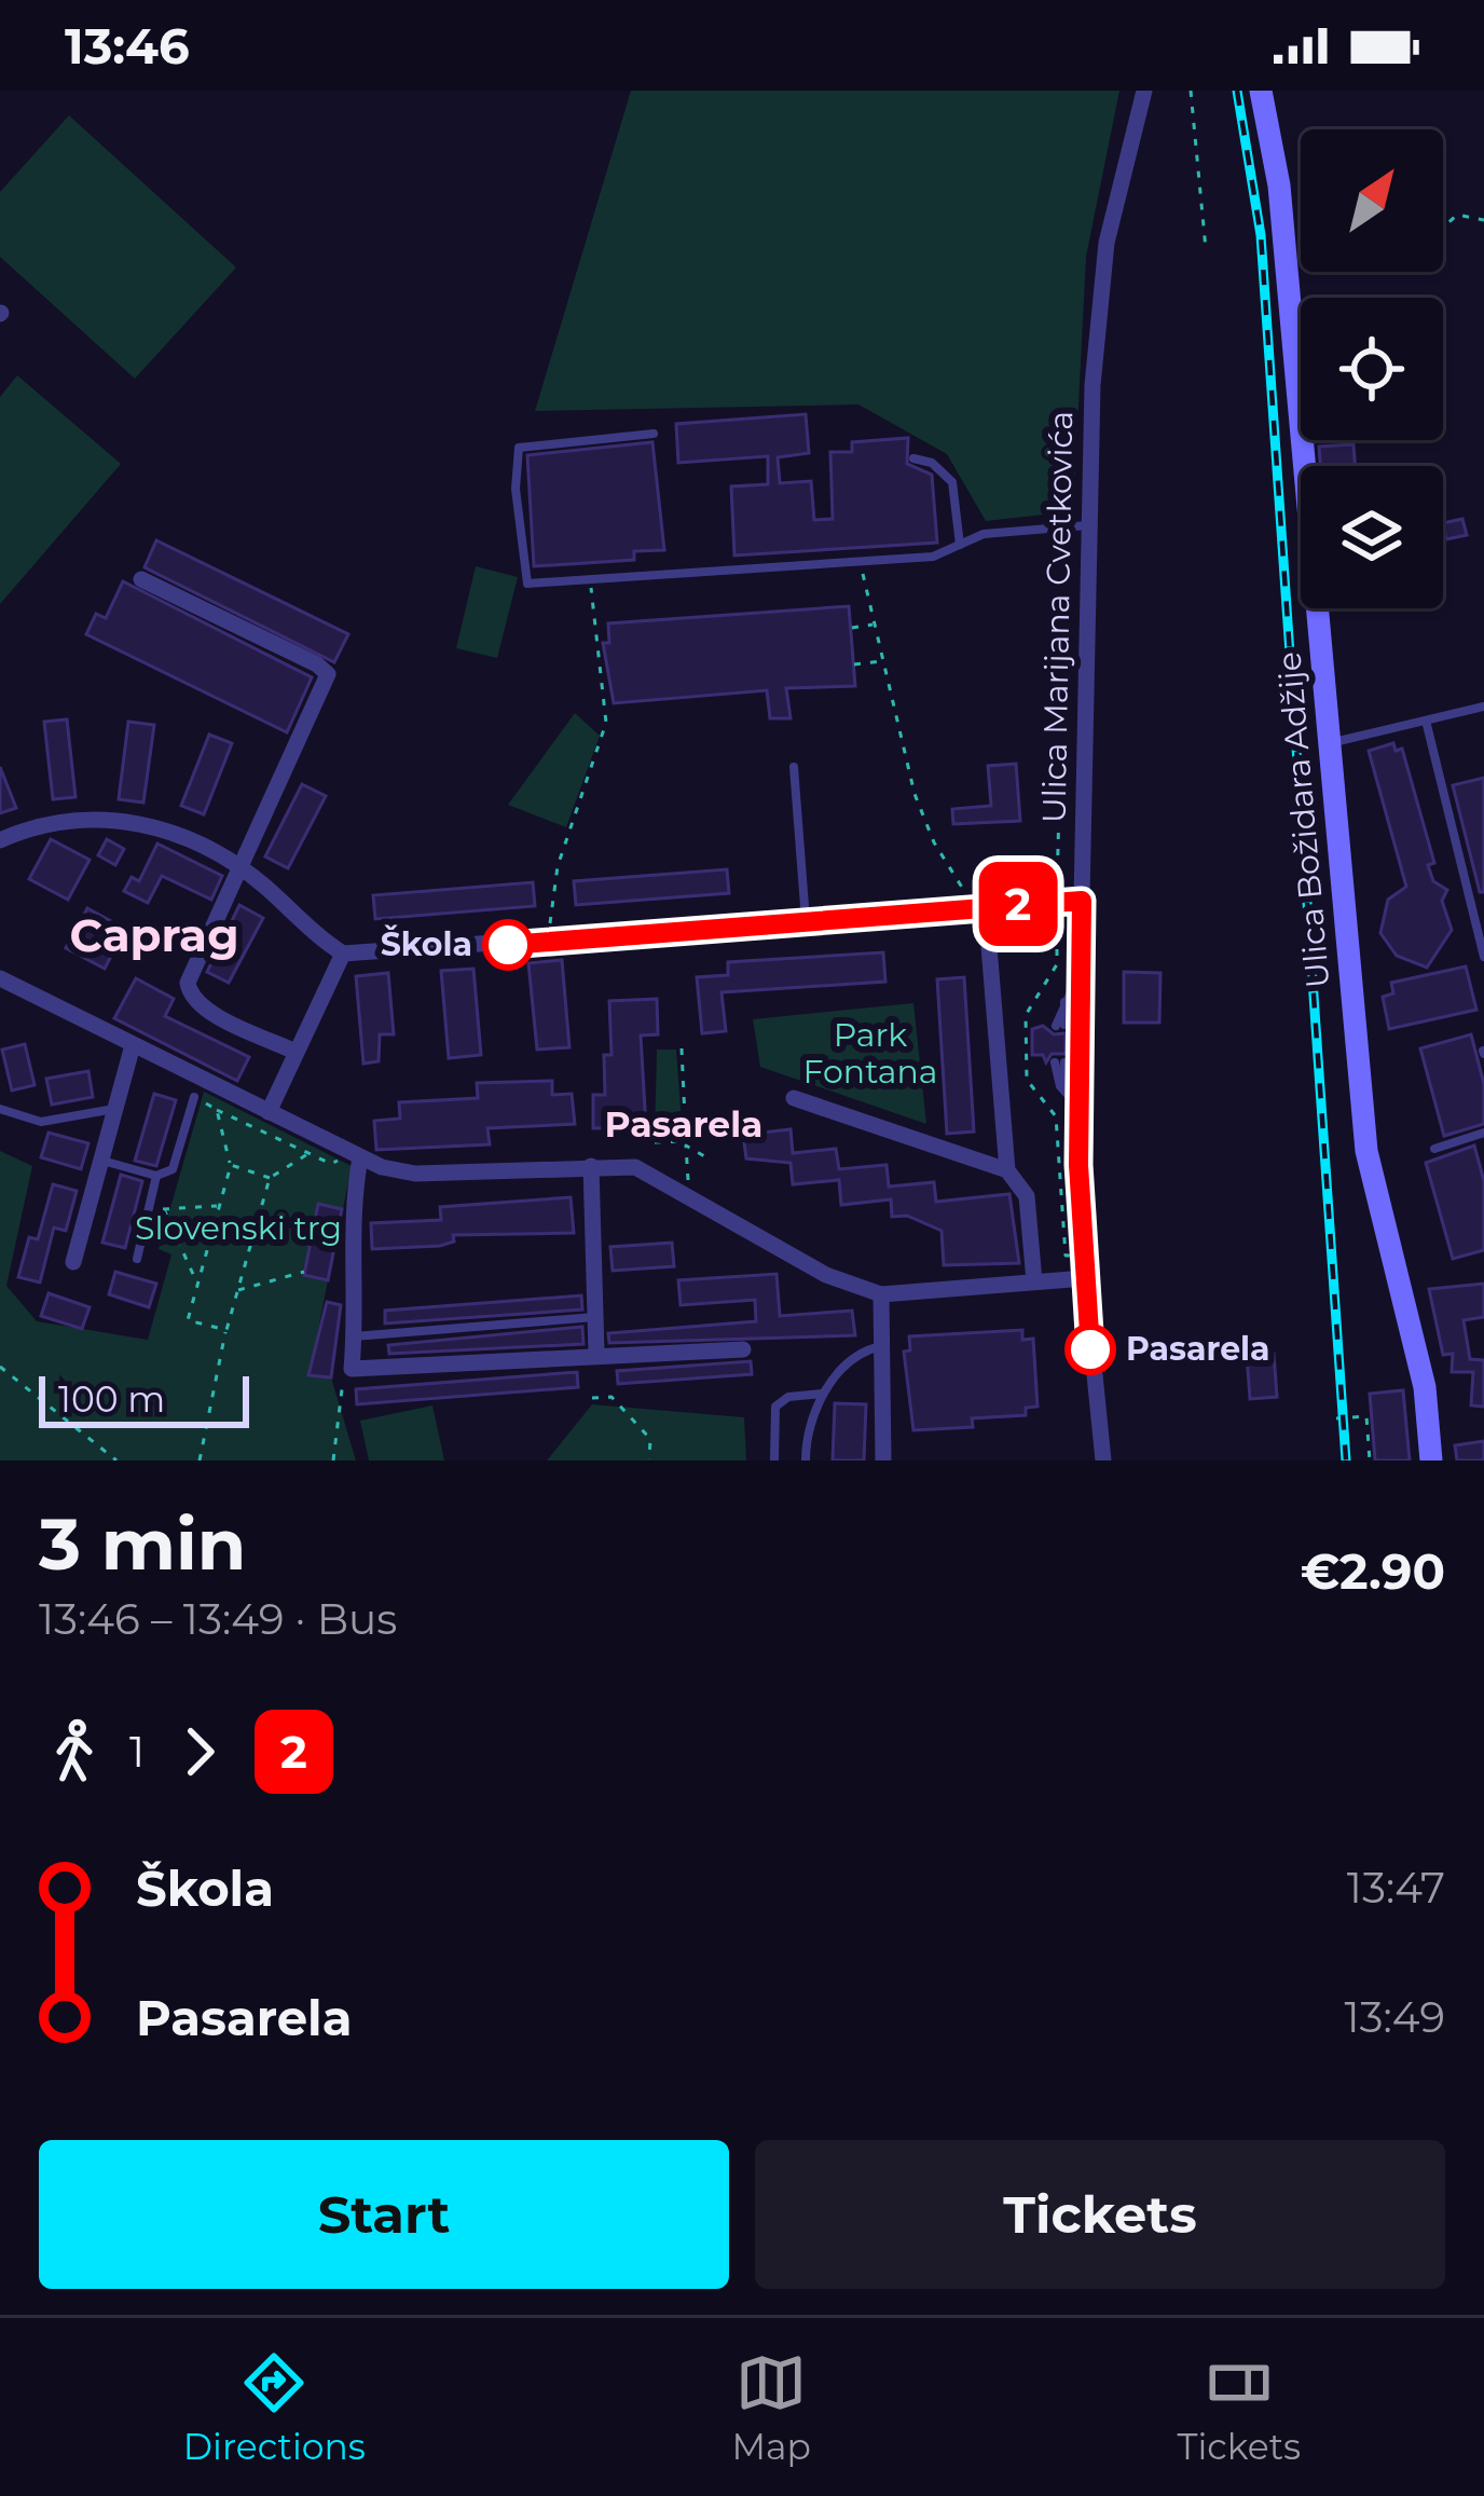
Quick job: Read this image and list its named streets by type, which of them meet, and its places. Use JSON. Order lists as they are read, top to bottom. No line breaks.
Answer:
{"streets":{"main road":["Ulica Božidara Adžije"],"street":["Ulica Marijana Cvetkovića"]},"districts":["Caprag","Pasarela"],"parks":["Park Fontana","Slovenski trg"],"places":["Škola","Pasarela"],"lines":["bus line 2"],"scale_bar":"100 m","north":"top right","page":{"status":"13:46","on_map":"2","scale":"100 m","heading":["3 min","13:46 – 13:49 · Bus","€2.90"],"legs":["1","2"],"list":[{"name":"Škola","value":"13:47"},{"name":"Pasarela","value":"13:49"}],"buttons":["Start","Tickets"],"tabs":["Directions","Map","Tickets"]}}
